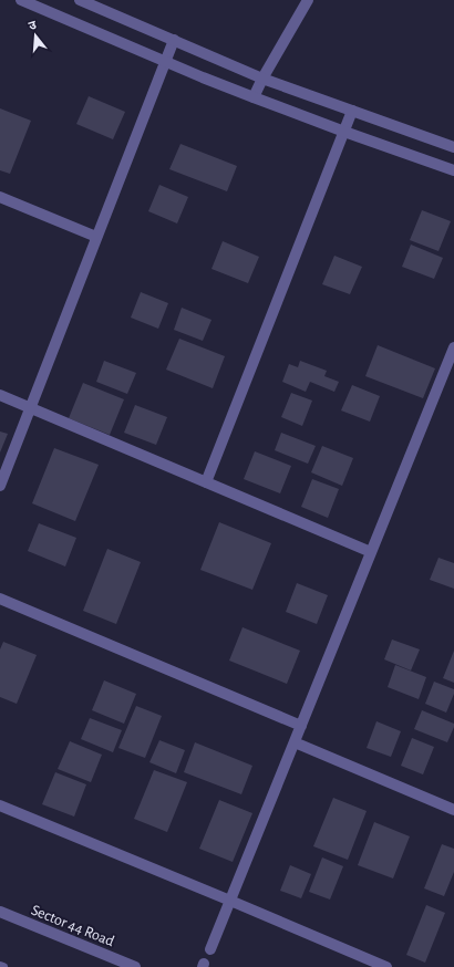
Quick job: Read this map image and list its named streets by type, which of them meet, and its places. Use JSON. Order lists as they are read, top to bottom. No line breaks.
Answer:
{"streets":{"street":["Sector 44 Road"]},"north":"top"}
